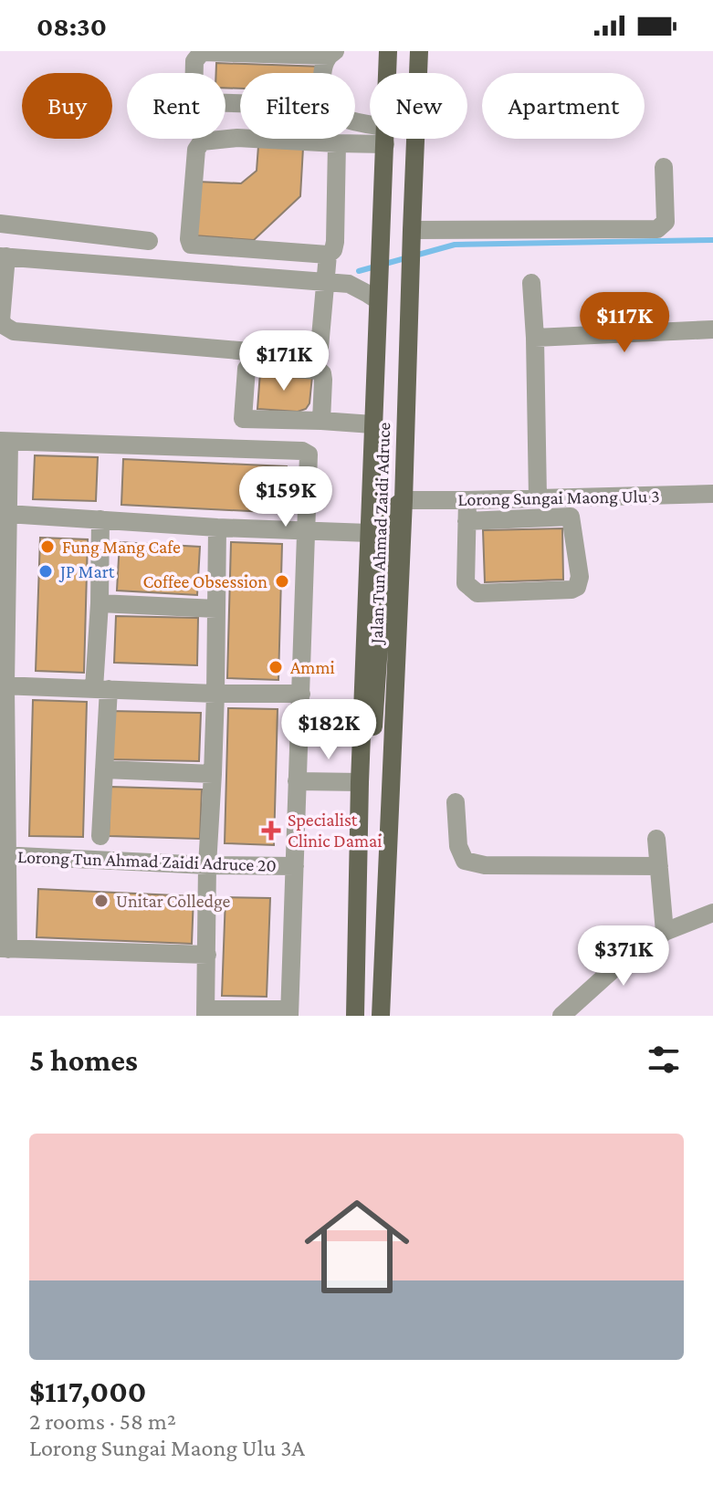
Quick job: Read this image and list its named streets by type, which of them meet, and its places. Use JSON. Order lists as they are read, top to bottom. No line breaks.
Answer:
{"streets":{"main road":["Jalan Tun Ahmad Zaidi Adruce"],"street":["Lorong Sungai Maong Ulu 3","Lorong Tun Ahmad Zaidi Adruce 20"]},"crossings":[["Lorong Sungai Maong Ulu 3","Jalan Tun Ahmad Zaidi Adruce"]],"places":{"other":["Fung Mang Cafe","JP Mart","Coffee Obsession","Ammi","Unitar Colledge"],"health":["Specialist Clinic Damai"]},"page":{"status":"08:30","chip":["Buy","Rent","Filters","New","Apartment"],"price":["$117K","$171K","$159K","$182K","$371K"],"heading":"5 homes","list":[{"name":"$117,000","note":"2 rooms · 58 m² · Lorong Sungai Maong Ulu 3A"}]}}
